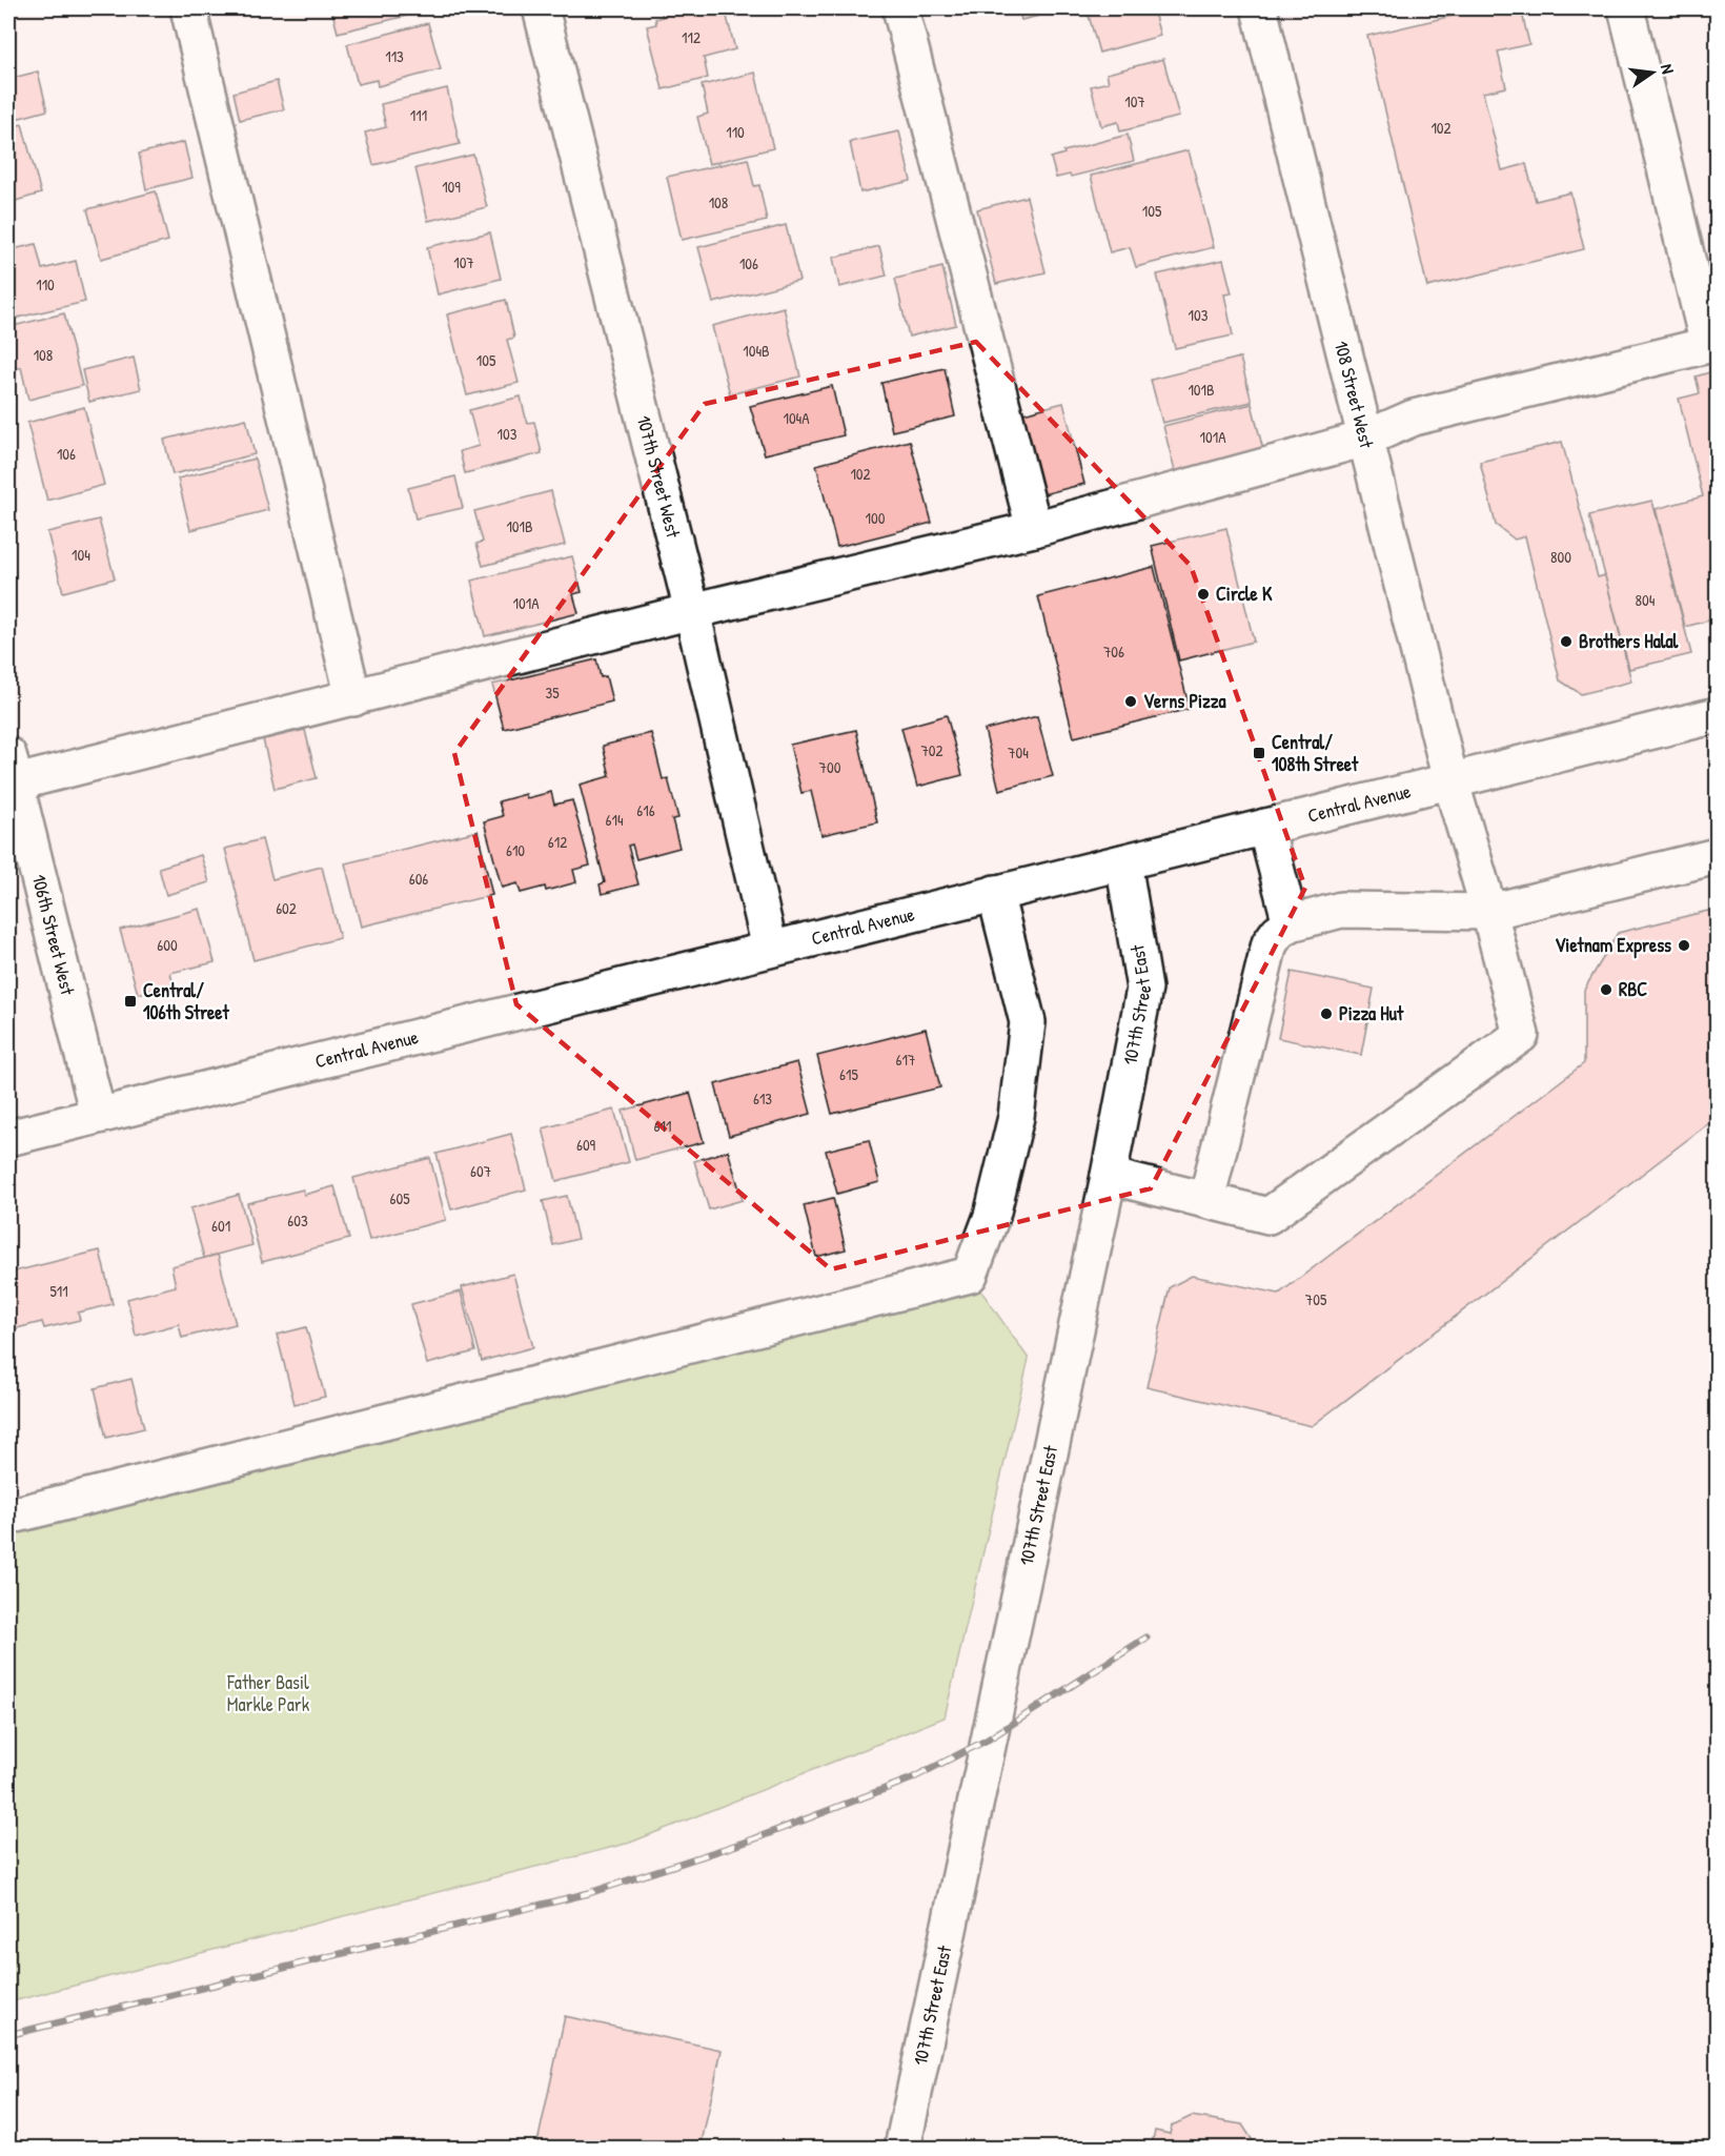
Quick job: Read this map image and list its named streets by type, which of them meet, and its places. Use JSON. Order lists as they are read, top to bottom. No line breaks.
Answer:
{"streets":{"street":["108 Street West","107th Street West","Central Avenue","106th Street West","107th Street East"]},"crossings":[["108 Street West","Central Avenue"],["107th Street West","Central Avenue"],["Central Avenue","106th Street West"],["Central Avenue","107th Street East"]],"parks":["Father Basil Markle Park"],"places":{"other":["Circle K","Brothers Halal","Verns Pizza","Vietnam Express","RBC","Pizza Hut"],"transit":["Central/ 108th Street","Central/ 106th Street"]},"house_numbers":["112","113","107","111","102","110","109","108","105","107","106","110","103","104B","108","105","101B","104A","103","101A","106","102","100","101B","104","800","804","101A","706","35","702","704","700","616","614","612","610","606","602","600","617","615","613","611","609","607","605","603","601","511","705"],"north":"right"}
